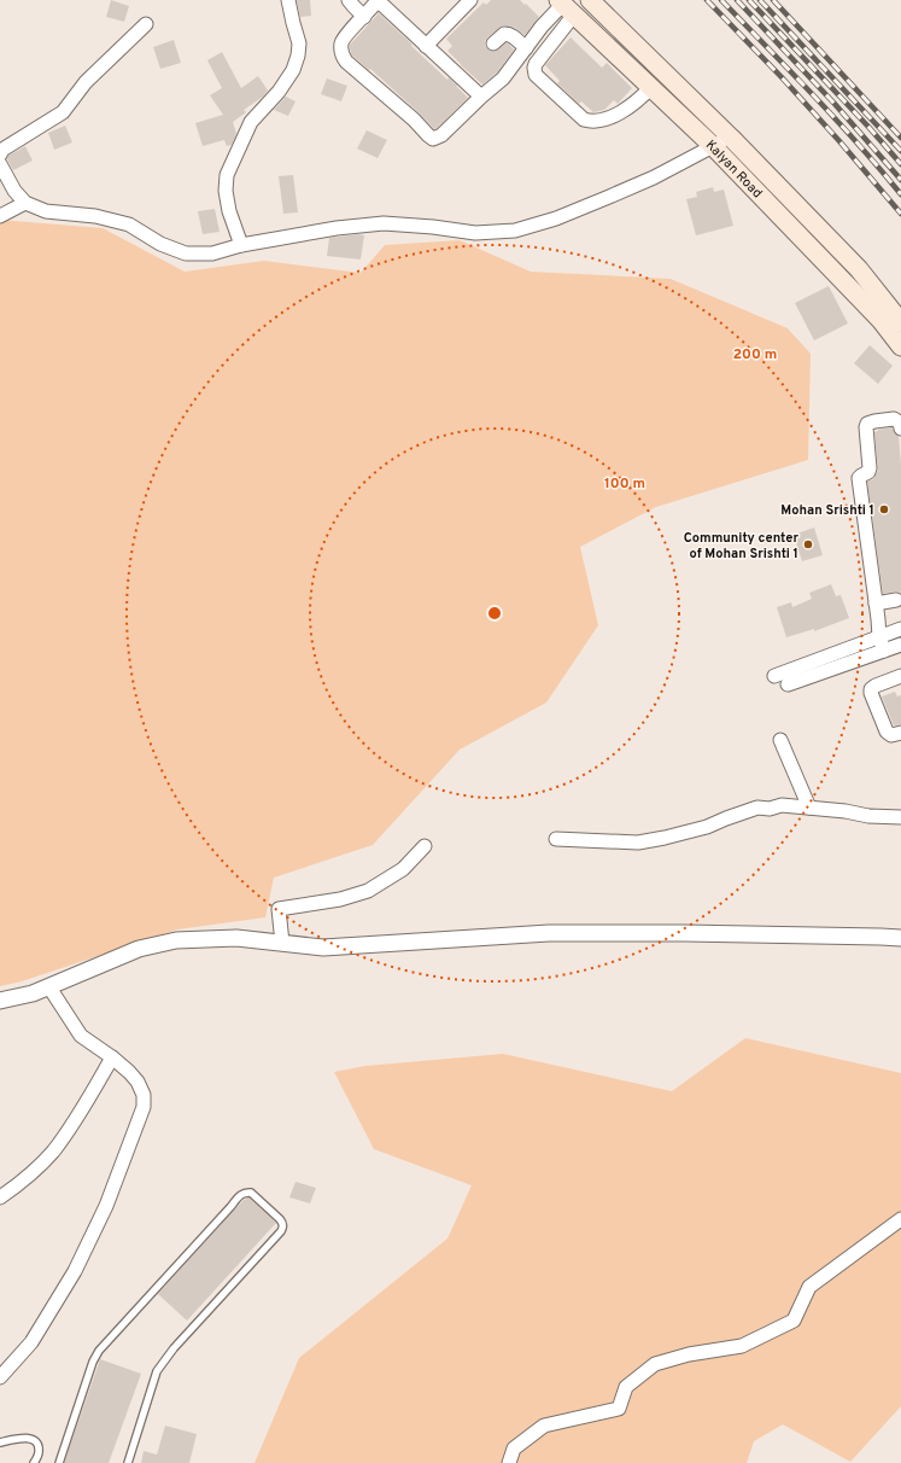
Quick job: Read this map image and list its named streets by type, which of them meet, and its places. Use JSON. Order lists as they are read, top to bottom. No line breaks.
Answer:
{"streets":{"main road":["Kalyan Road"]},"places":["Mohan Srishti 1","Community center of Mohan Srishti 1"],"rings":["200 m","100 m"]}
